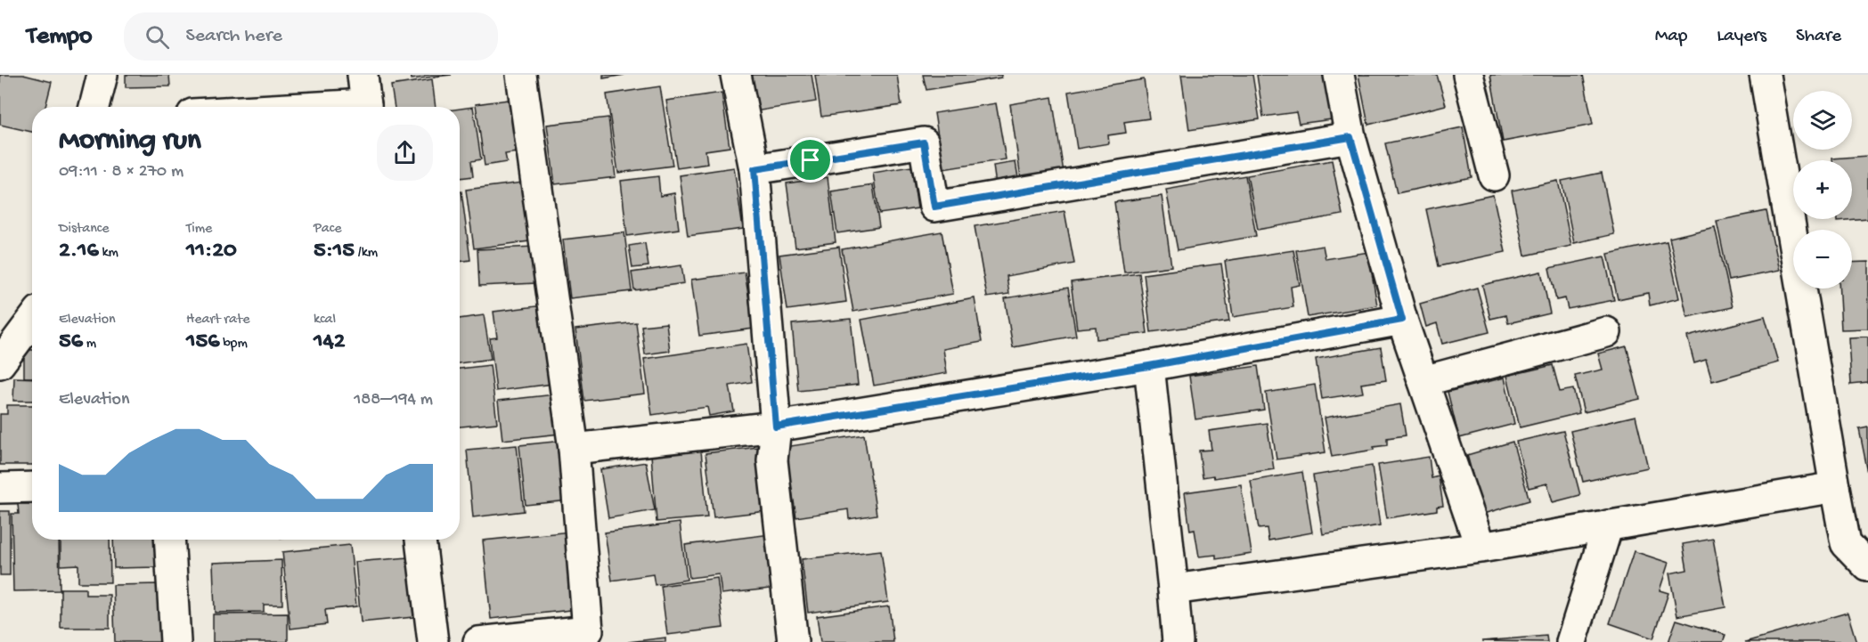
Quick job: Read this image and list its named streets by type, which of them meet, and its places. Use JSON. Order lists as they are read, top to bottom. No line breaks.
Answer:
{"page":{"header":"Tempo","search":"Search here","nav":["Map","Layers","Share"],"map_buttons":["+","−"],"heading":["Morning run","09:11 · 8 × 270 m"],"stats":[["Distance","2.16 km"],["Time","11:20"],["Pace","5:15 /km"],["Elevation","56 m"],["Heart rate","156 bpm"],["kcal","142"]],"chart":["Elevation","188–194 m"]}}
